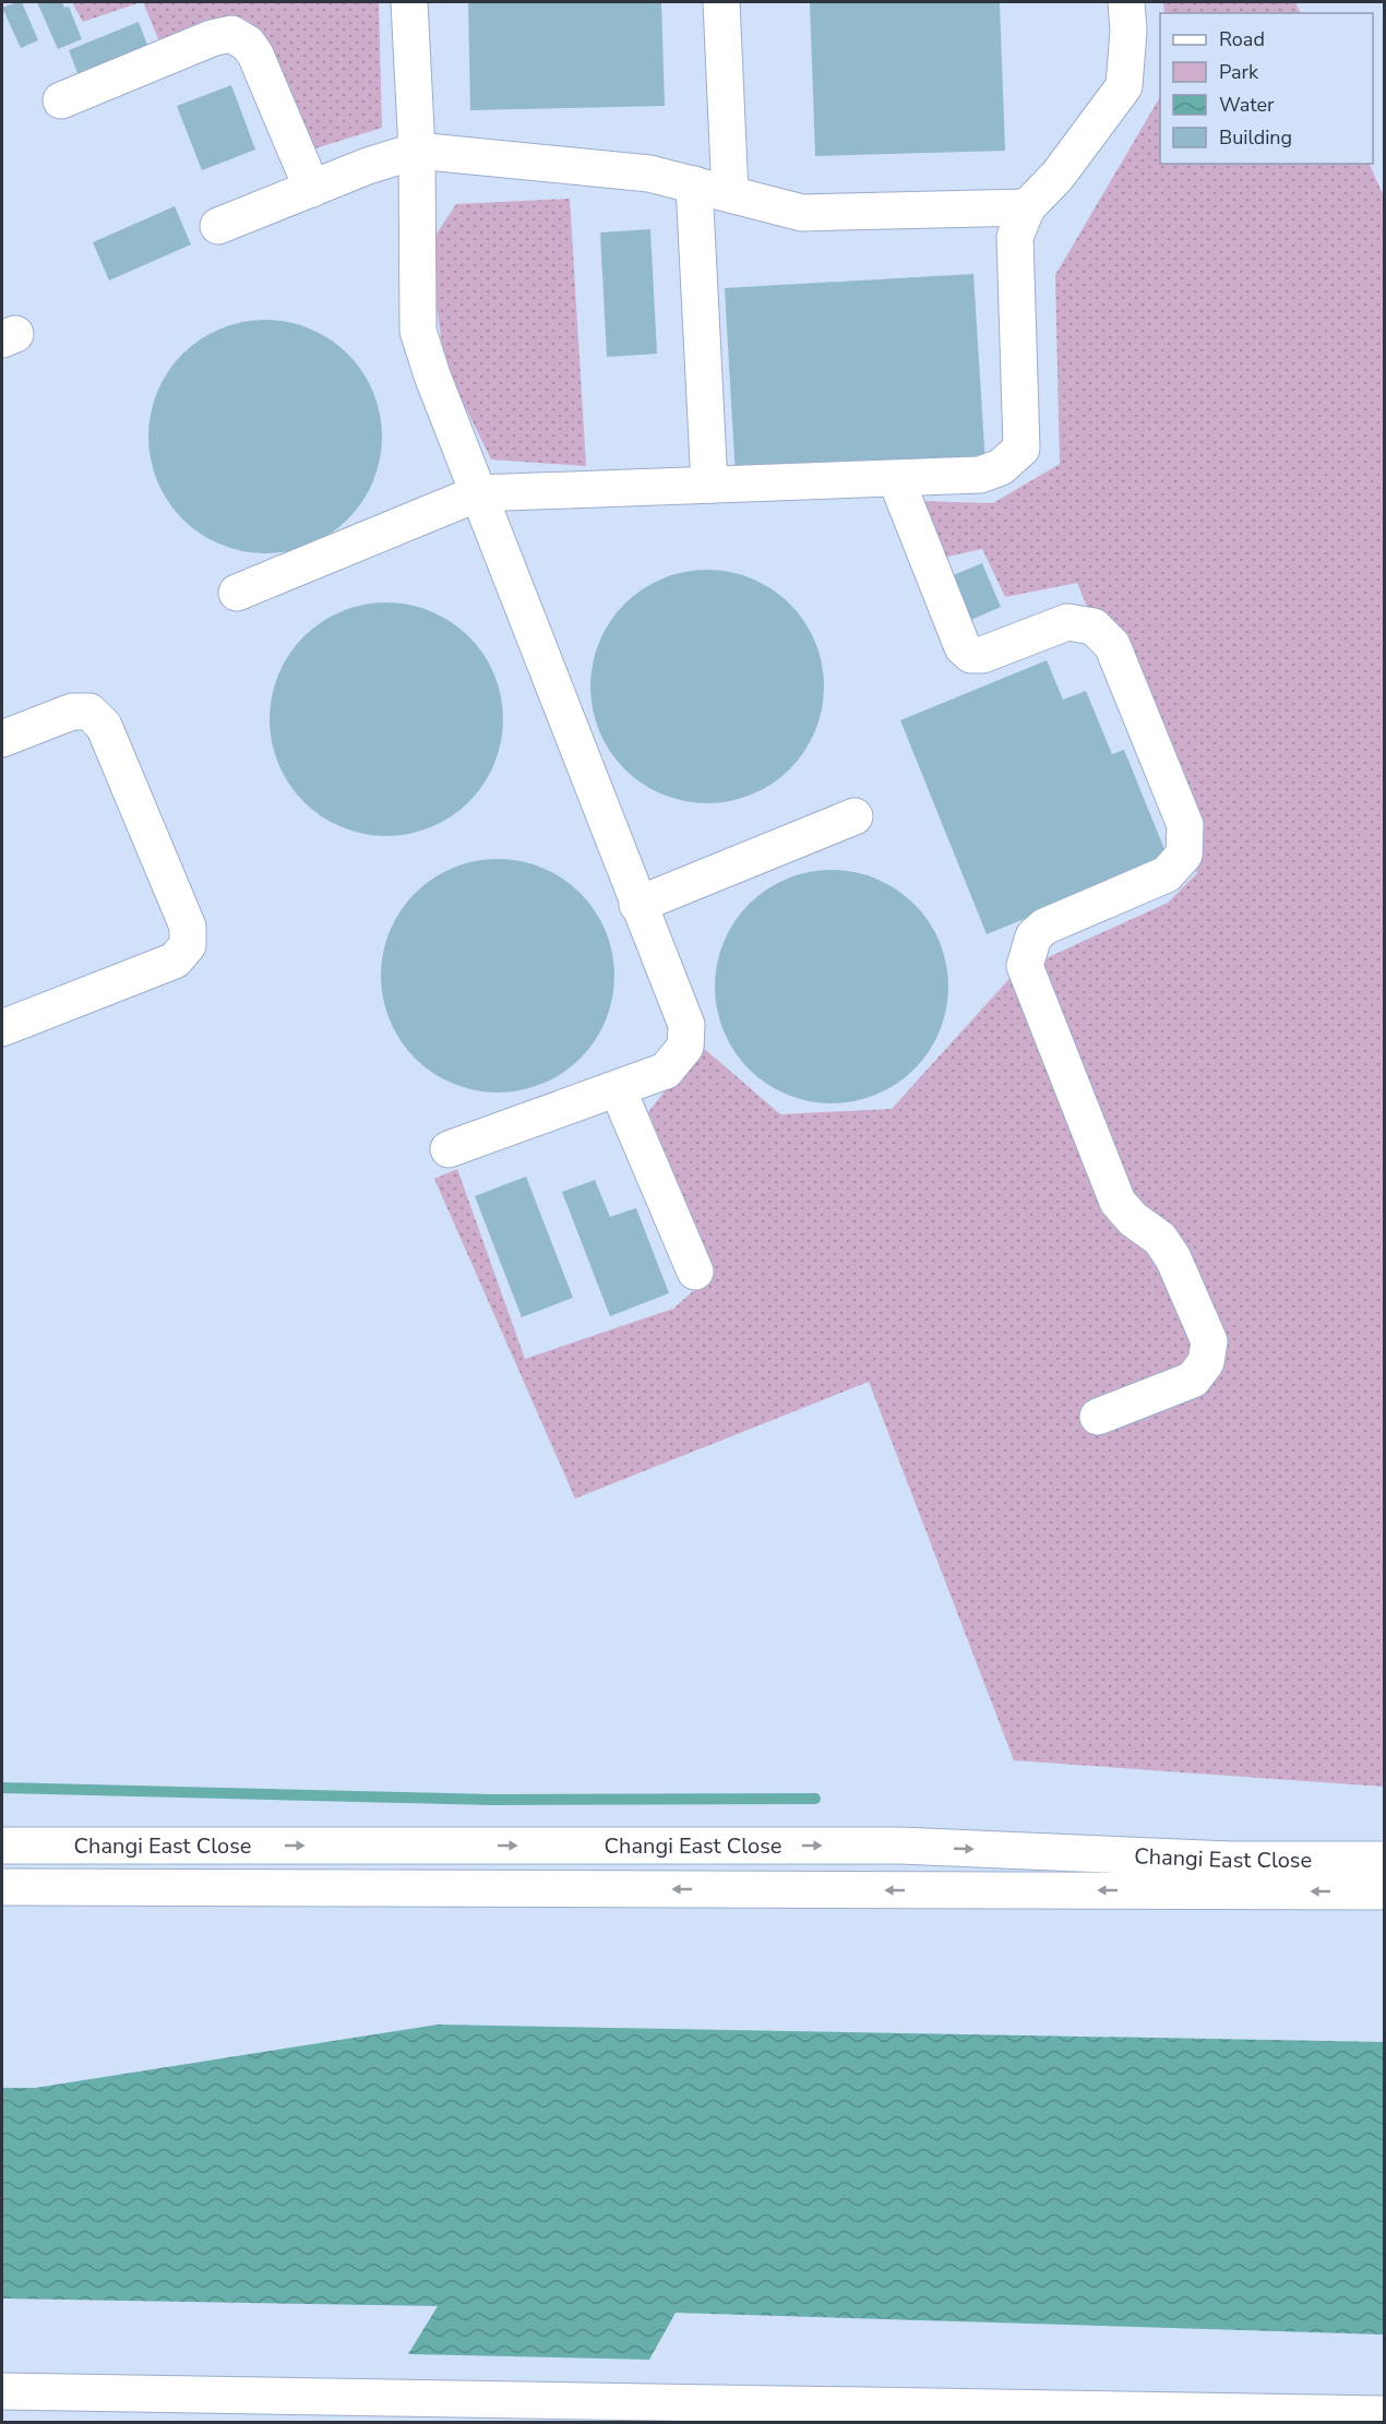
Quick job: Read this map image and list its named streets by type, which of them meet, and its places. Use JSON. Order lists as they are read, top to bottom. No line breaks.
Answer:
{"streets":{"street":["Changi East Close"]},"legend":["Road","Park","Water","Building"]}
